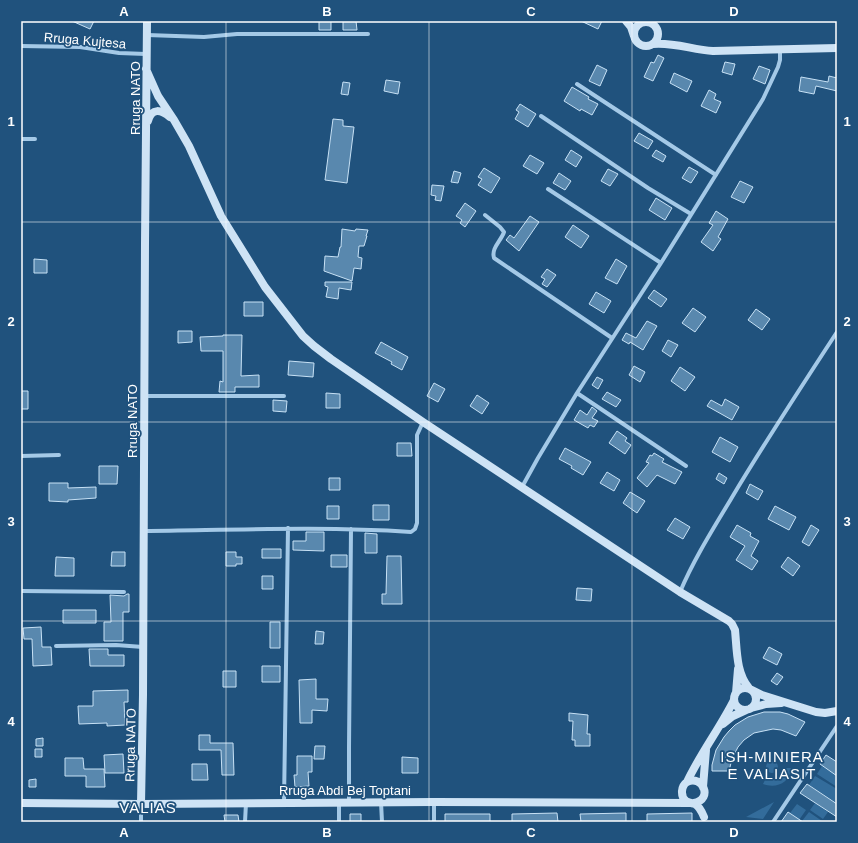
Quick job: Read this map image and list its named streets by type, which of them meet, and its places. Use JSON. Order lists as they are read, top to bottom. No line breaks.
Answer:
{"streets":{"street":["Rruga Kujtesa","Rruga NATO","Rruga Abdi Bej Toptani"]},"crossings":[["Rruga Kujtesa","Rruga NATO"],["Rruga NATO","Rruga Abdi Bej Toptani"]],"districts":["ISH-MINIERA E VALIASIT","VALIAS"],"grid":{"columns":["A","B","C","D"],"rows":["1","2","3","4"]}}
